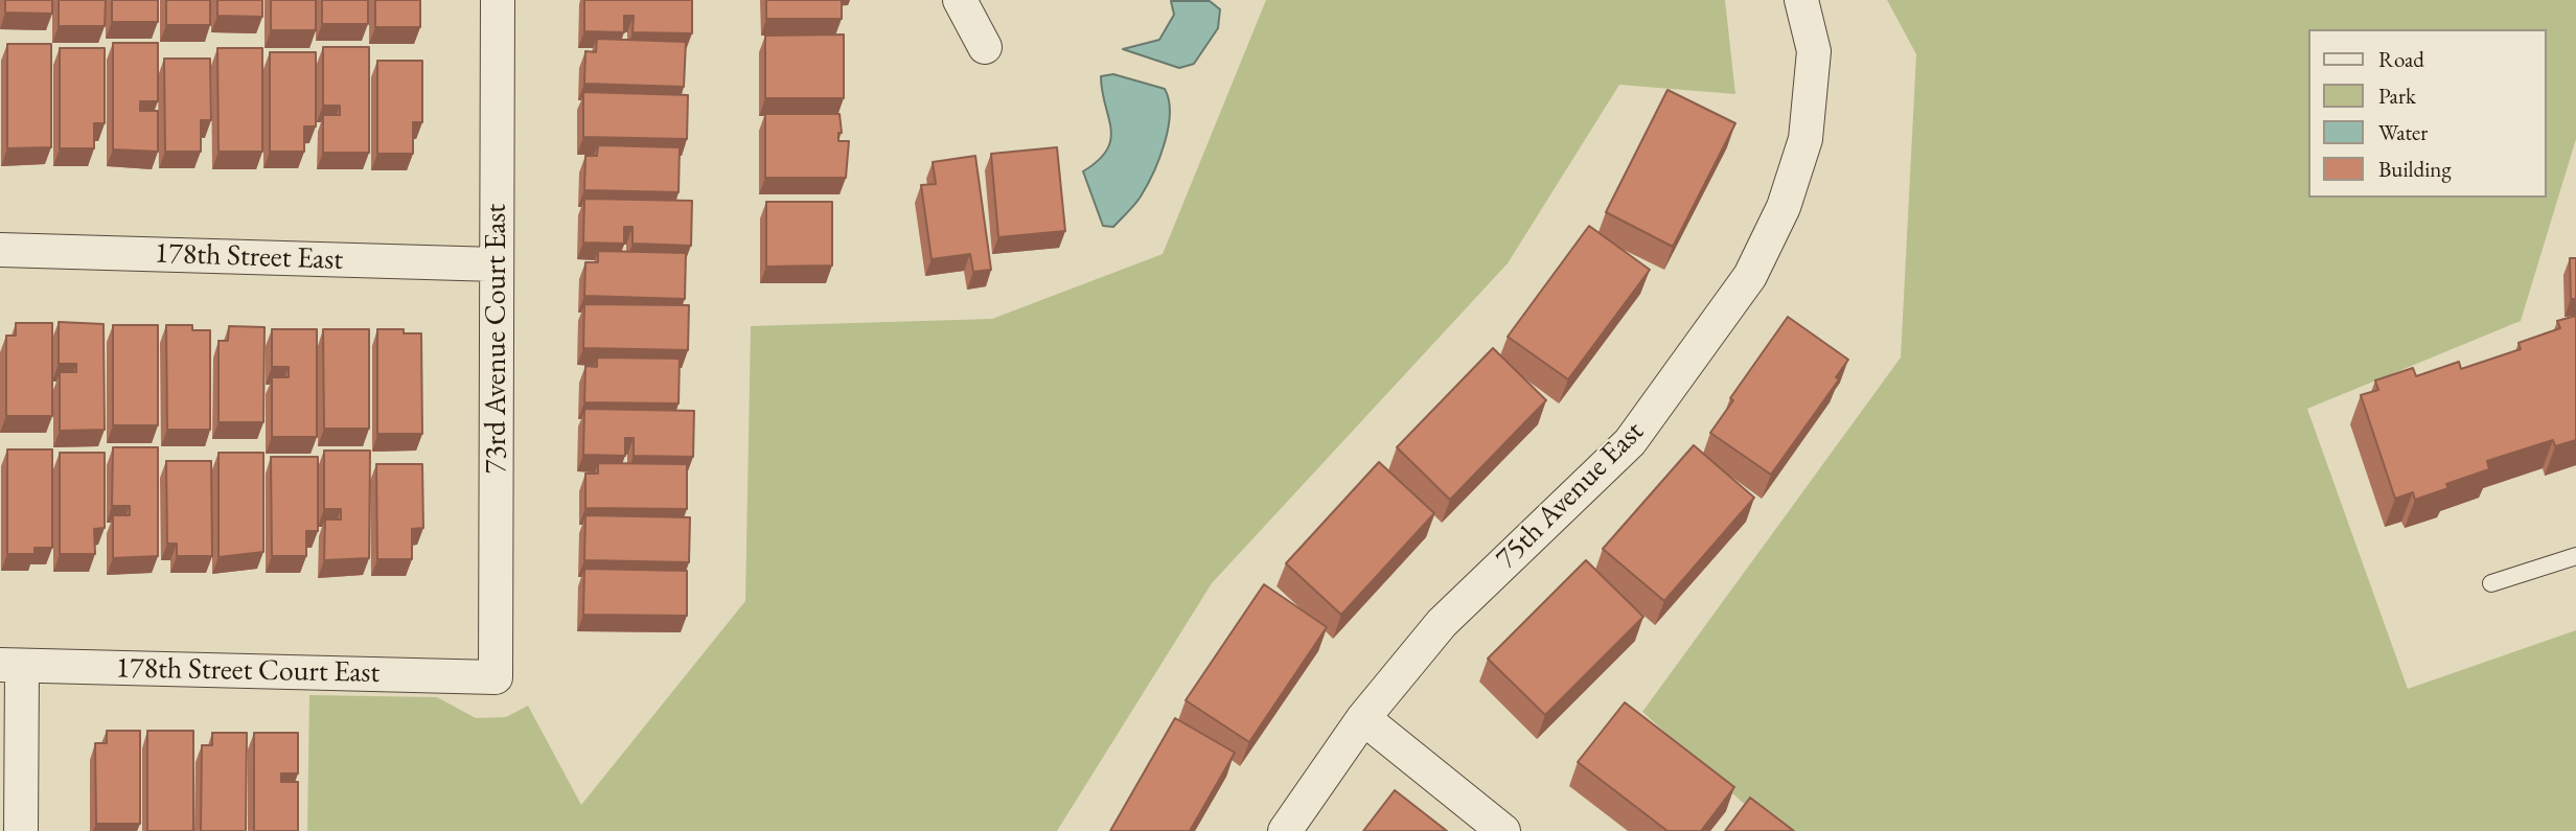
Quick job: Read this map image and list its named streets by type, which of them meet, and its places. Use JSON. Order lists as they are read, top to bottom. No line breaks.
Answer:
{"streets":{"street":["178th Street East","73rd Avenue Court East","75th Avenue East","178th Street Court East"]},"crossings":[["178th Street East","73rd Avenue Court East"],["73rd Avenue Court East","178th Street Court East"]],"legend":["Road","Park","Water","Building"]}
